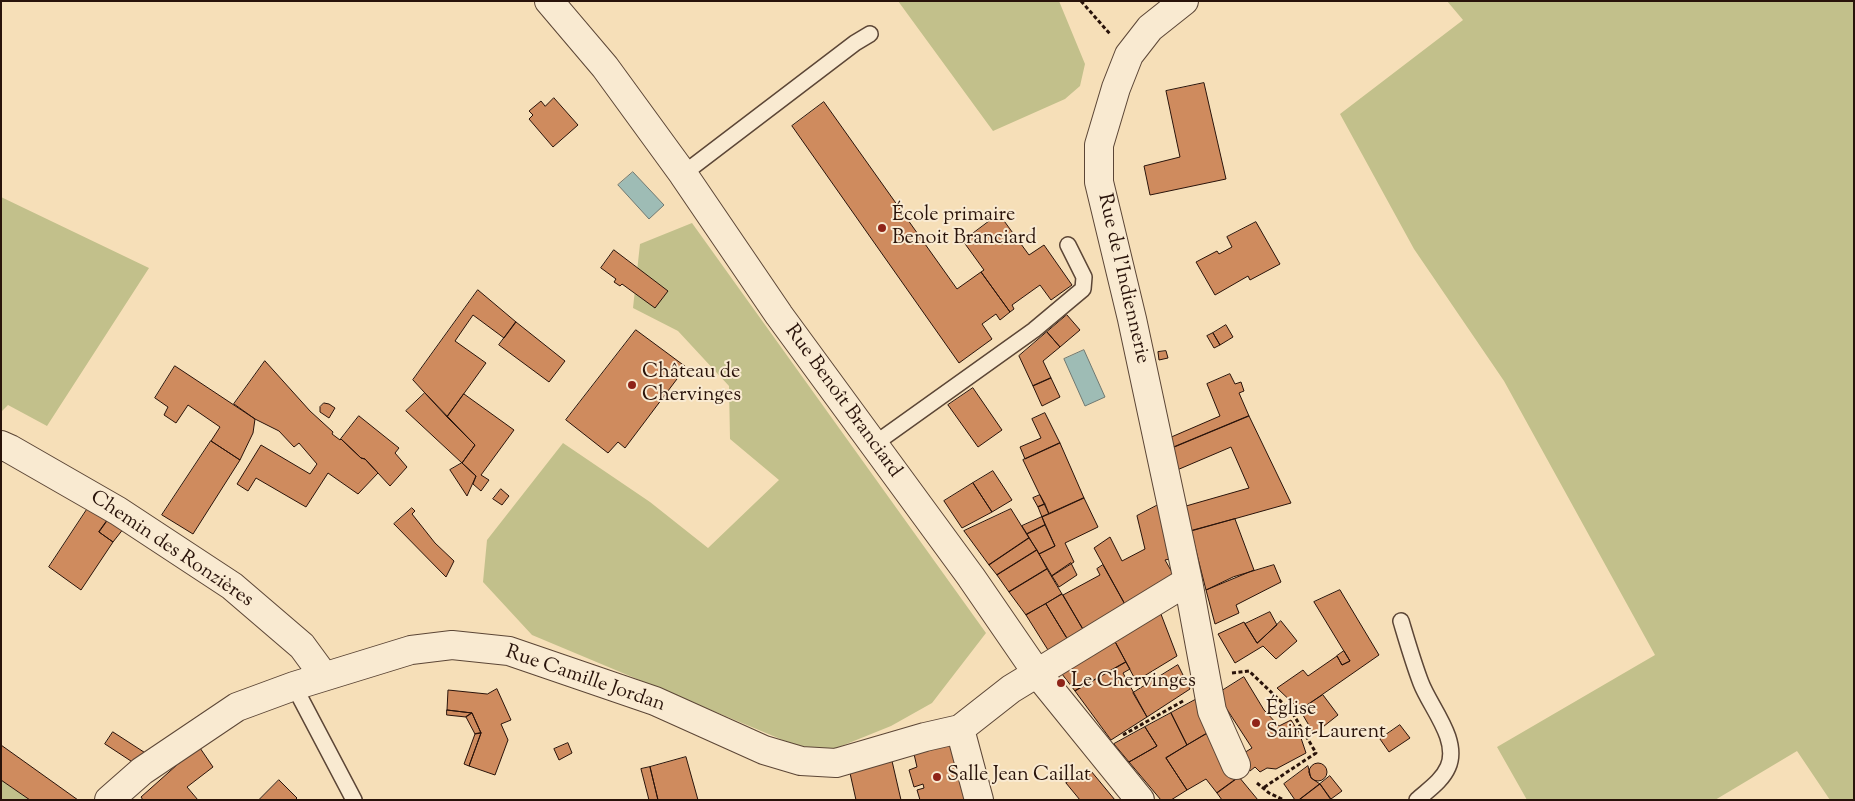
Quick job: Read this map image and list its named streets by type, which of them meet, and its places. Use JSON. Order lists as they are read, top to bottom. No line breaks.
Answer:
{"streets":{"street":["Rue de l'Indiennerie","Rue Benoît Branciard","Chemin des Ronzières","Rue Camille Jordan"]},"crossings":[["Rue Benoît Branciard","Rue Camille Jordan"],["Chemin des Ronzières","Rue Camille Jordan"]],"places":["École primaire Benoit Branciard","Château de Chervinges","Le Chervinges","Église Saint-Laurent","Salle Jean Caillat"]}
